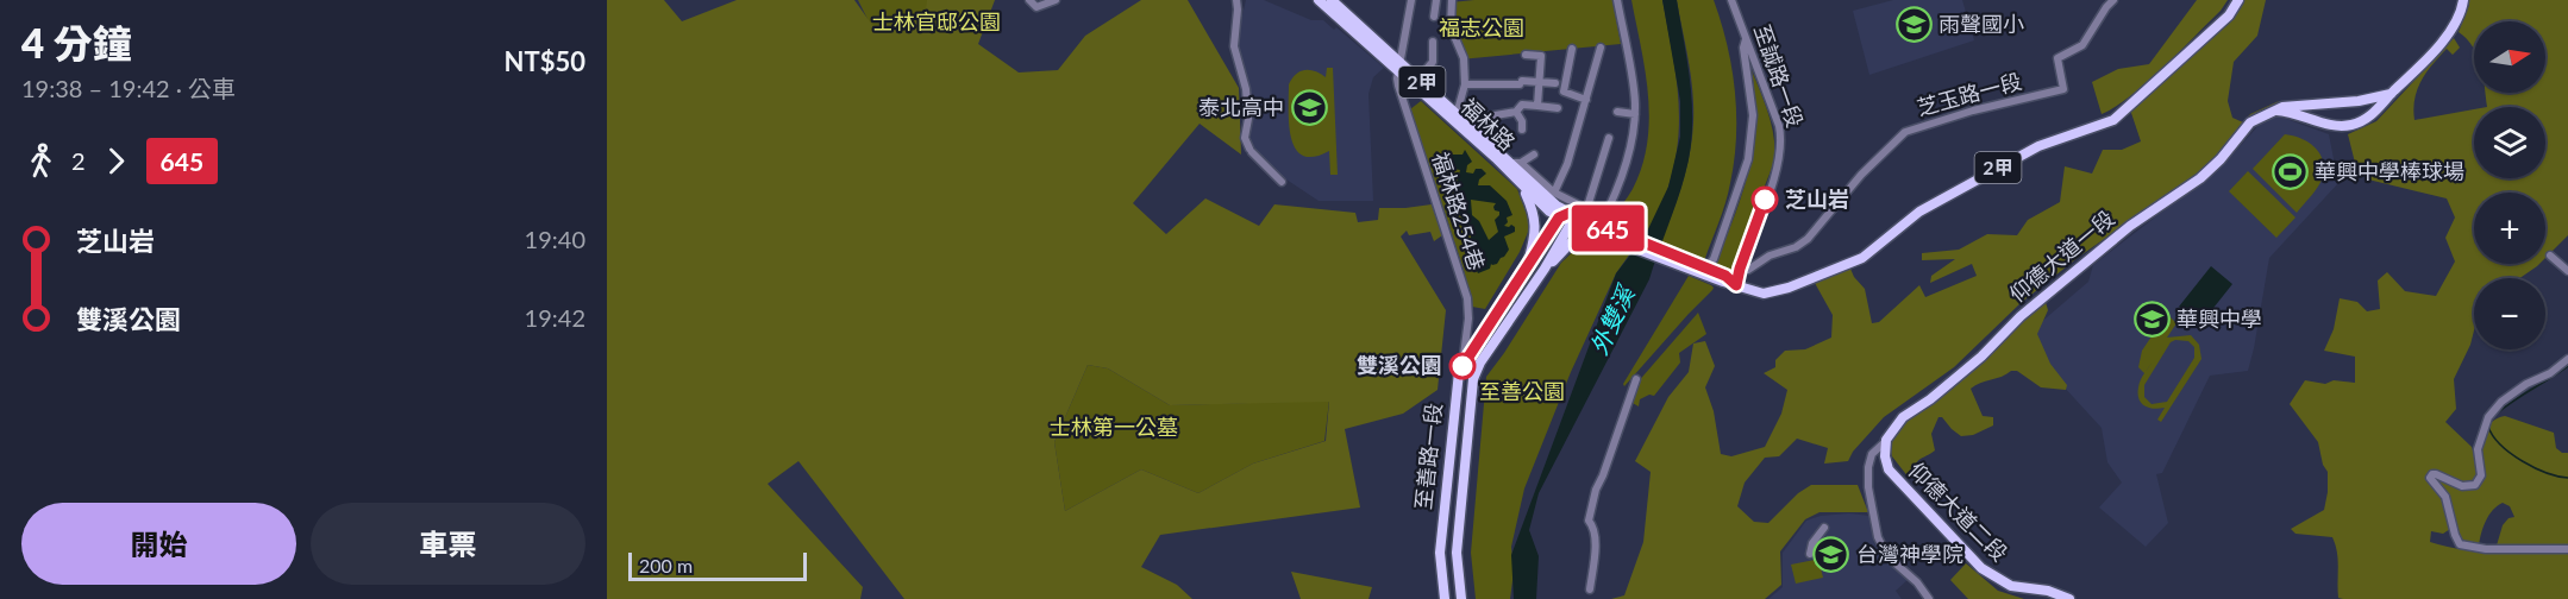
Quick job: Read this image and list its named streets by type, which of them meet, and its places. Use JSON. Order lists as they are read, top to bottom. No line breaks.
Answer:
{"streets":{"main road":["2甲","福林路","仰德大道一段","至善路一段","仰德大道二段"],"street":["至誠路一段","芝玉路一段","福林路254巷"]},"crossings":[["至誠路一段","2甲"],["至誠路一段","芝玉路一段"],["2甲","福林路"],["福林路","福林路254巷"],["福林路","至善路一段"],["福林路254巷","至善路一段"],["仰德大道一段","仰德大道二段"]],"water":["外雙溪"],"parks":["士林官邸公園","福志公園","至善公園","士林第一公墓"],"places":{"school or university":["雨聲國小","泰北高中","華興中學","台灣神學院"],"sports":["華興中學棒球場"],"other":["芝山岩","雙溪公園"]},"lines":["bus line 645"],"scale_bar":"200 m","north":"right","page":{"heading":["4 分鐘","19:38 – 19:42 · 公車","NT$50"],"on_map":"645","map_buttons":["+","−"],"legs":["2","645"],"list":[{"name":"芝山岩","value":"19:40"},{"name":"雙溪公園","value":"19:42"}],"buttons":["開始","車票"],"scale":"200 m"}}
